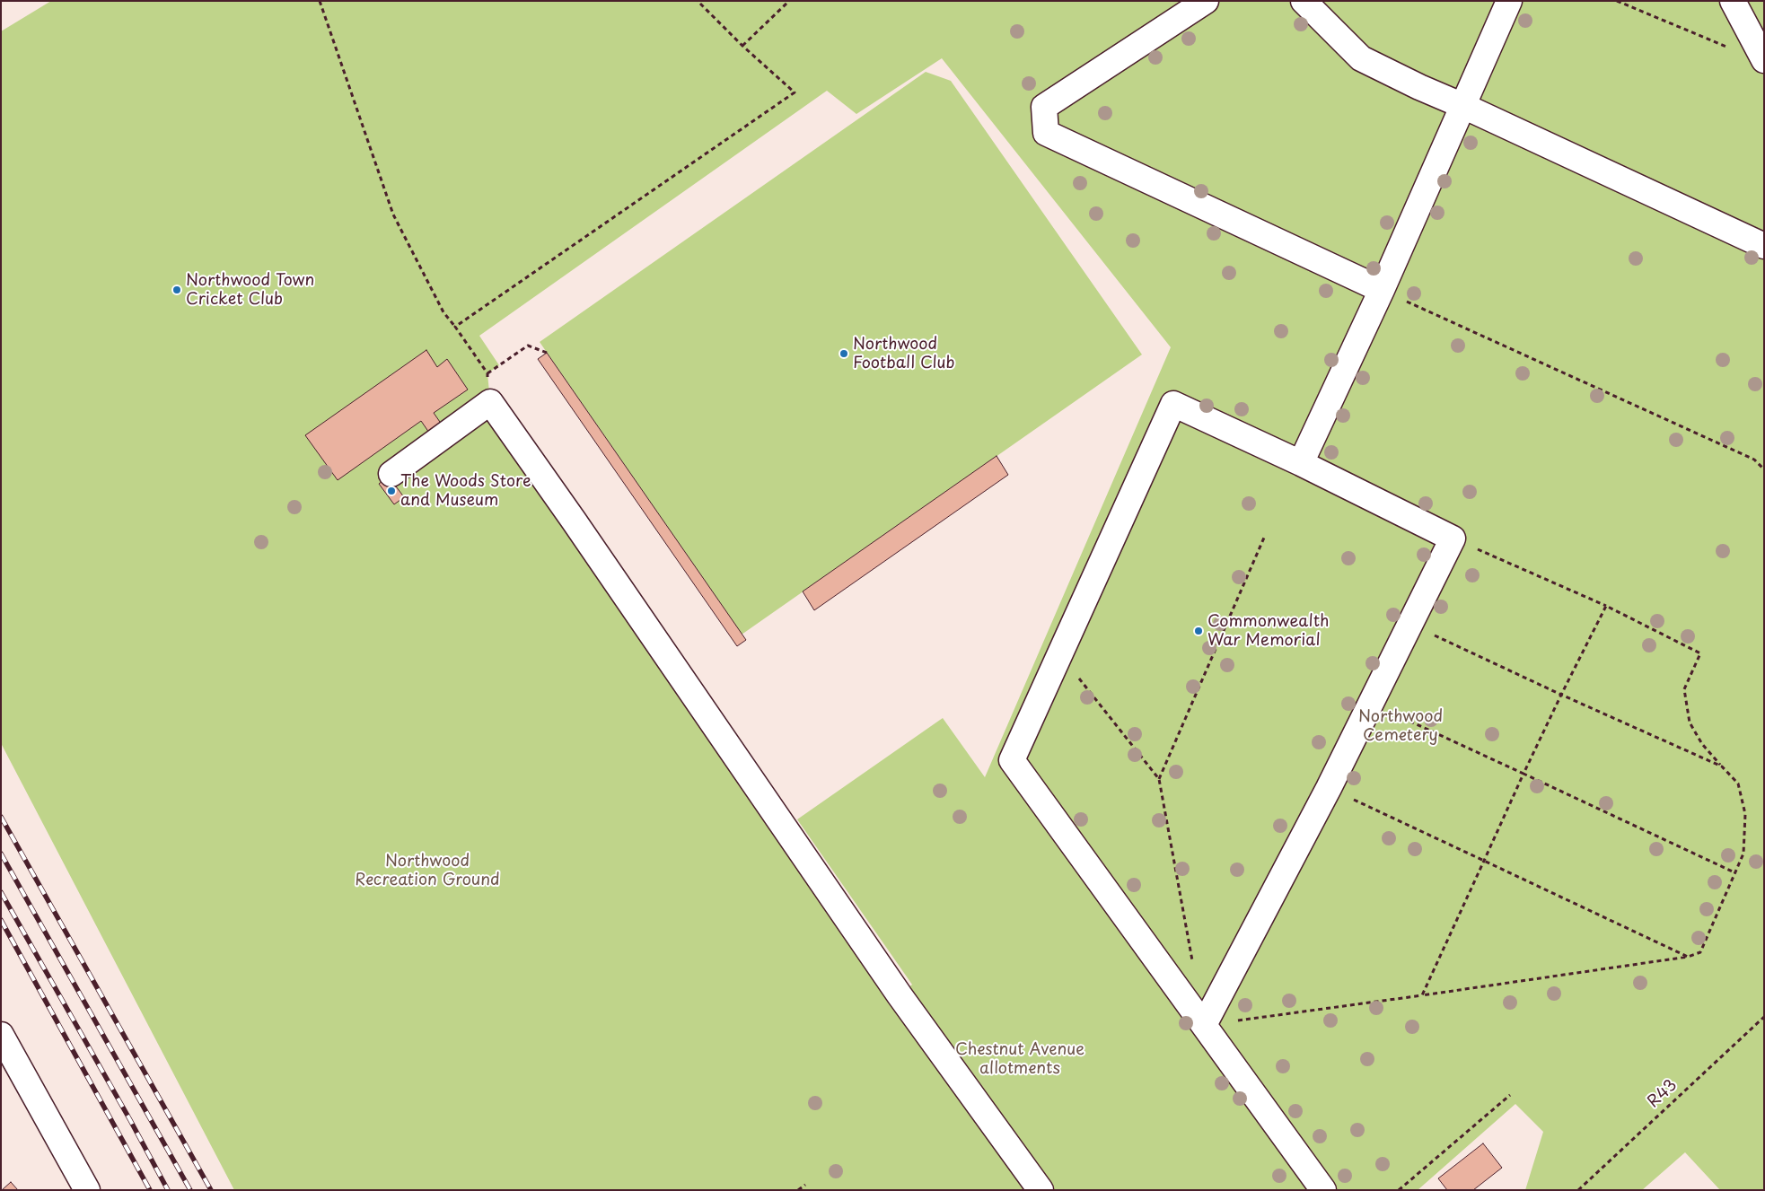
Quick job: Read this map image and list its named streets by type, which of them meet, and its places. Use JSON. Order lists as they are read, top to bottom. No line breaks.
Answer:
{"streets":{"path":["R43"]},"parks":["Northwood Cemetery","Northwood Recreation Ground","Chestnut Avenue allotments"],"places":["Northwood Town Cricket Club","Northwood Football Club","The Woods Store and Museum","Commonwealth War Memorial"]}
